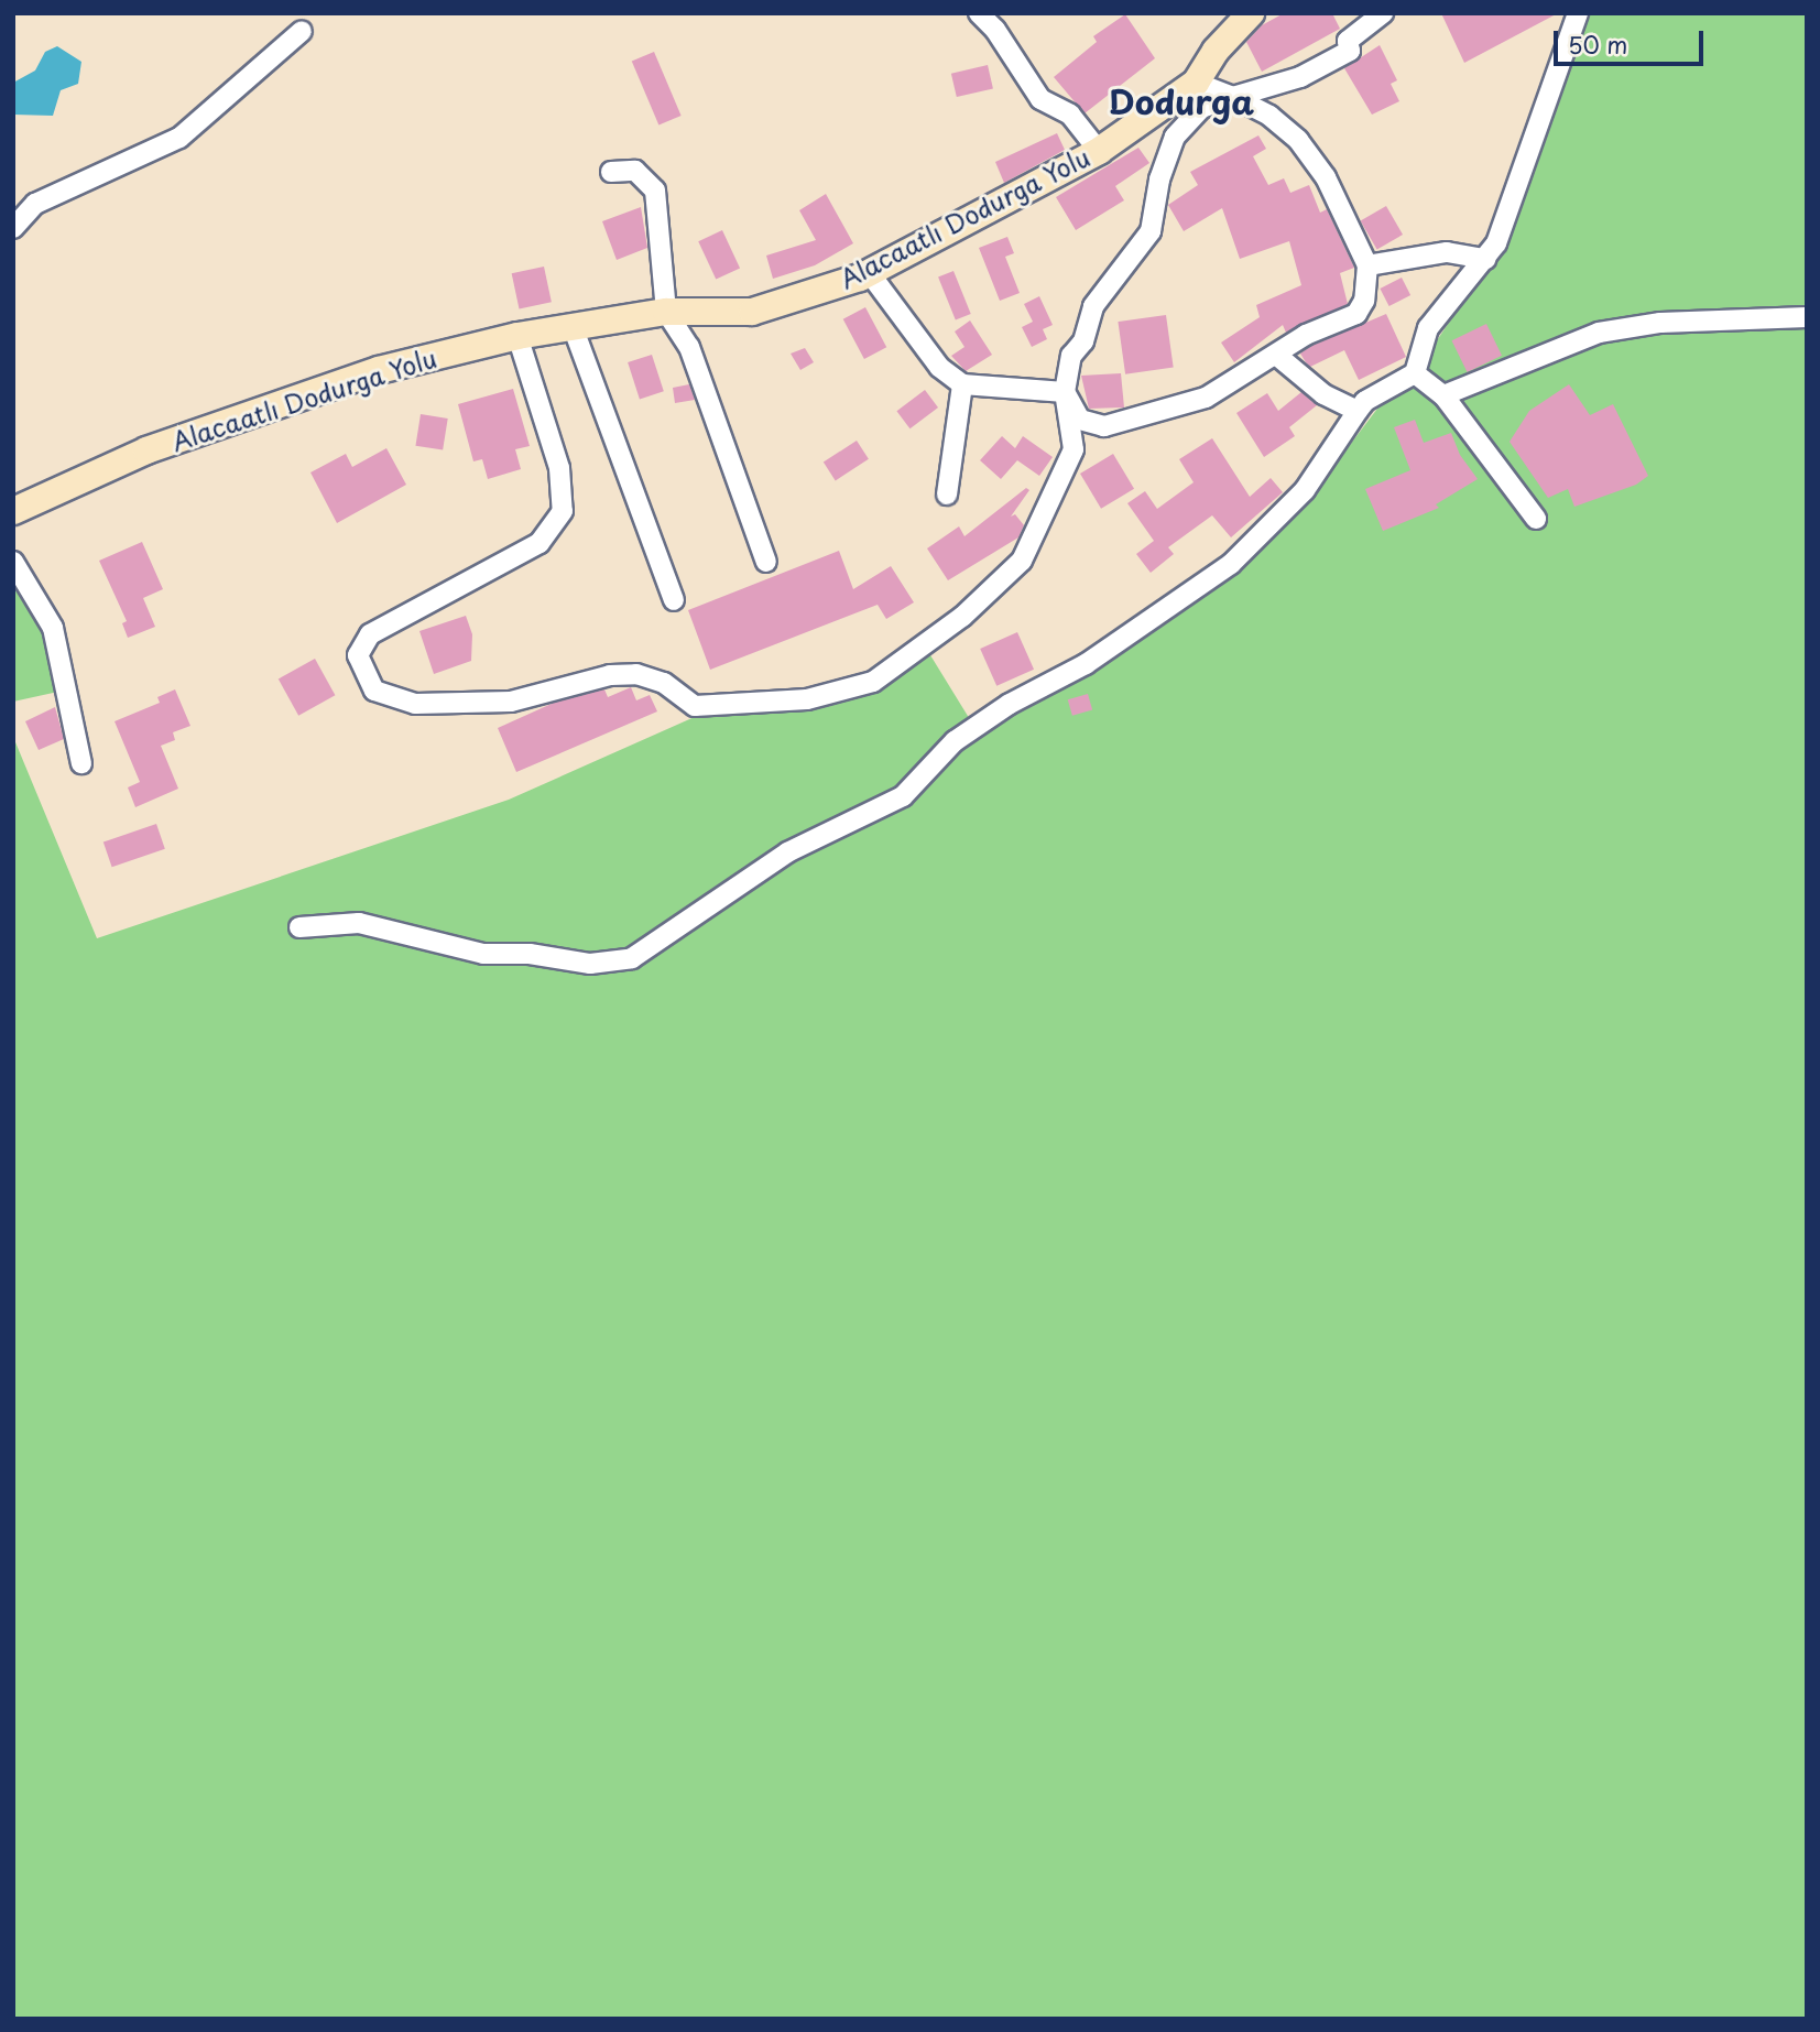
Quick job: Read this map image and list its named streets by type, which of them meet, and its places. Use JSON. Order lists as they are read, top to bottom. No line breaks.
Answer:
{"streets":{"street":["Alacaatlı Dodurga Yolu"]},"districts":["Dodurga"],"scale_bar":"50 m"}
